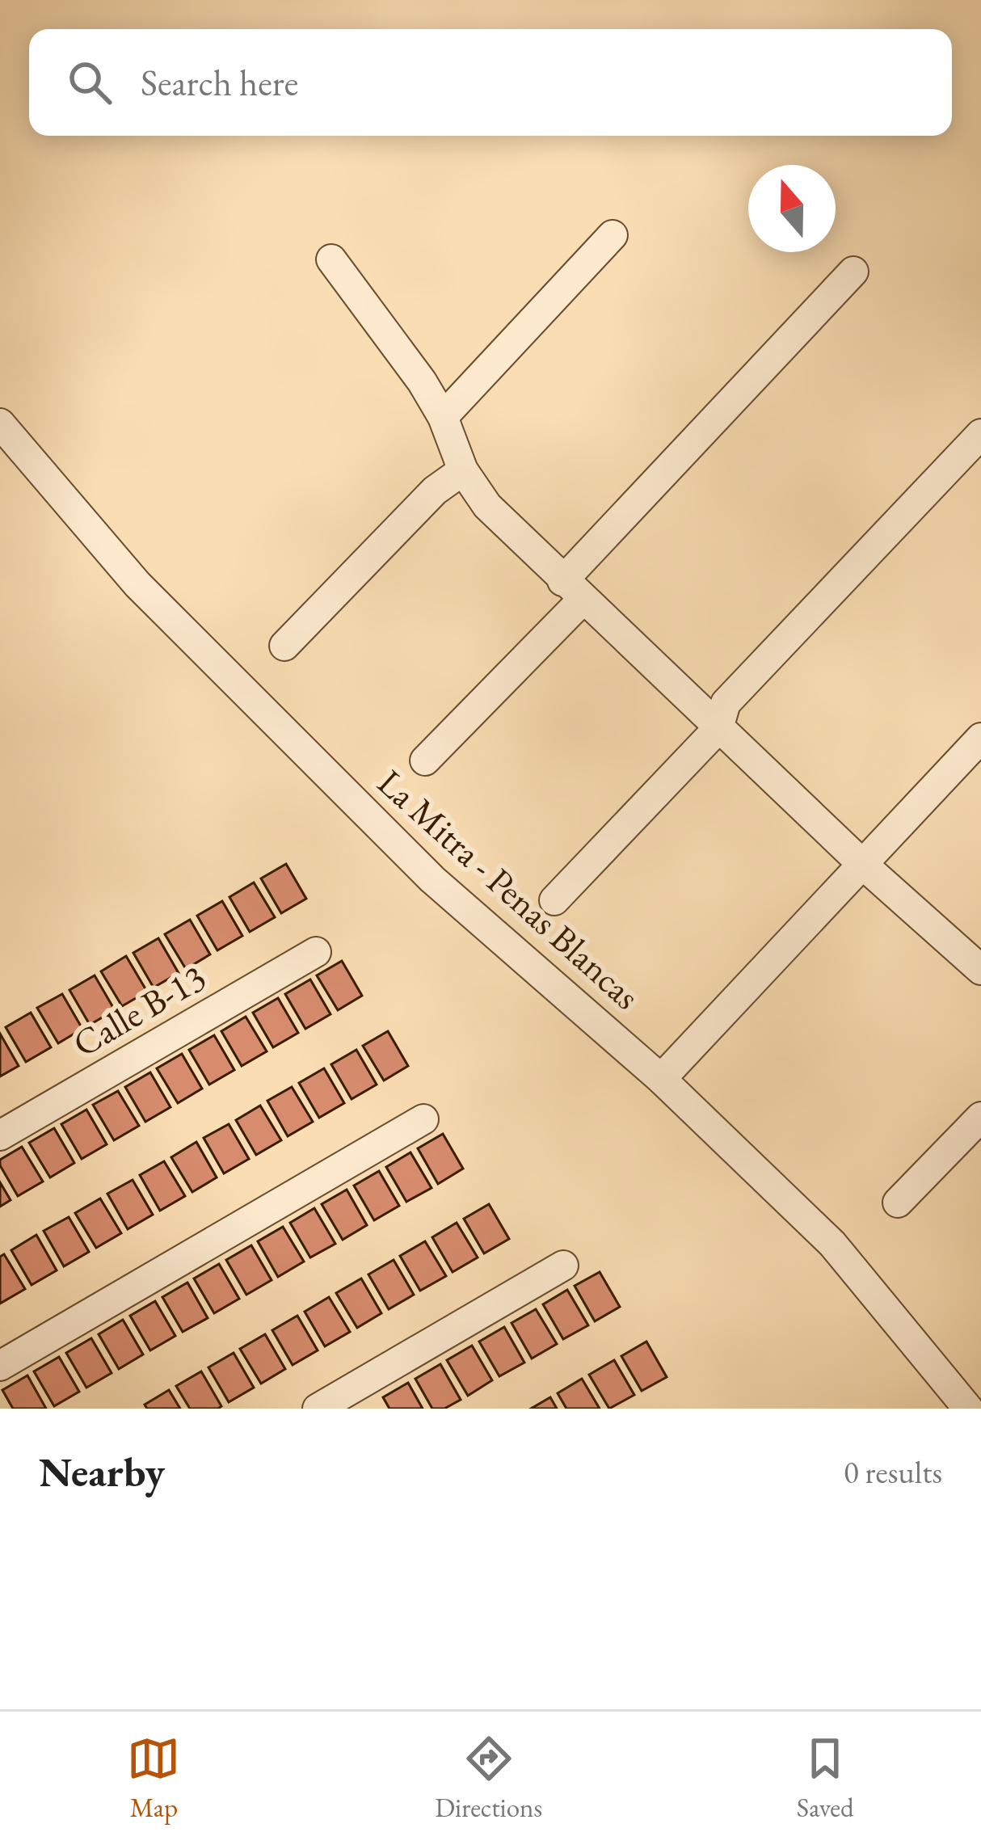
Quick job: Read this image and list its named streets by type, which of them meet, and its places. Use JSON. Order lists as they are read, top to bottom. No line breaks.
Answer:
{"streets":{"street":["La Mitra - Penas Blancas","Calle B-13"]},"north":"top","page":{"search":"Search here","heading":["Nearby","0 results"],"nav":["Map","Directions","Saved"]}}
